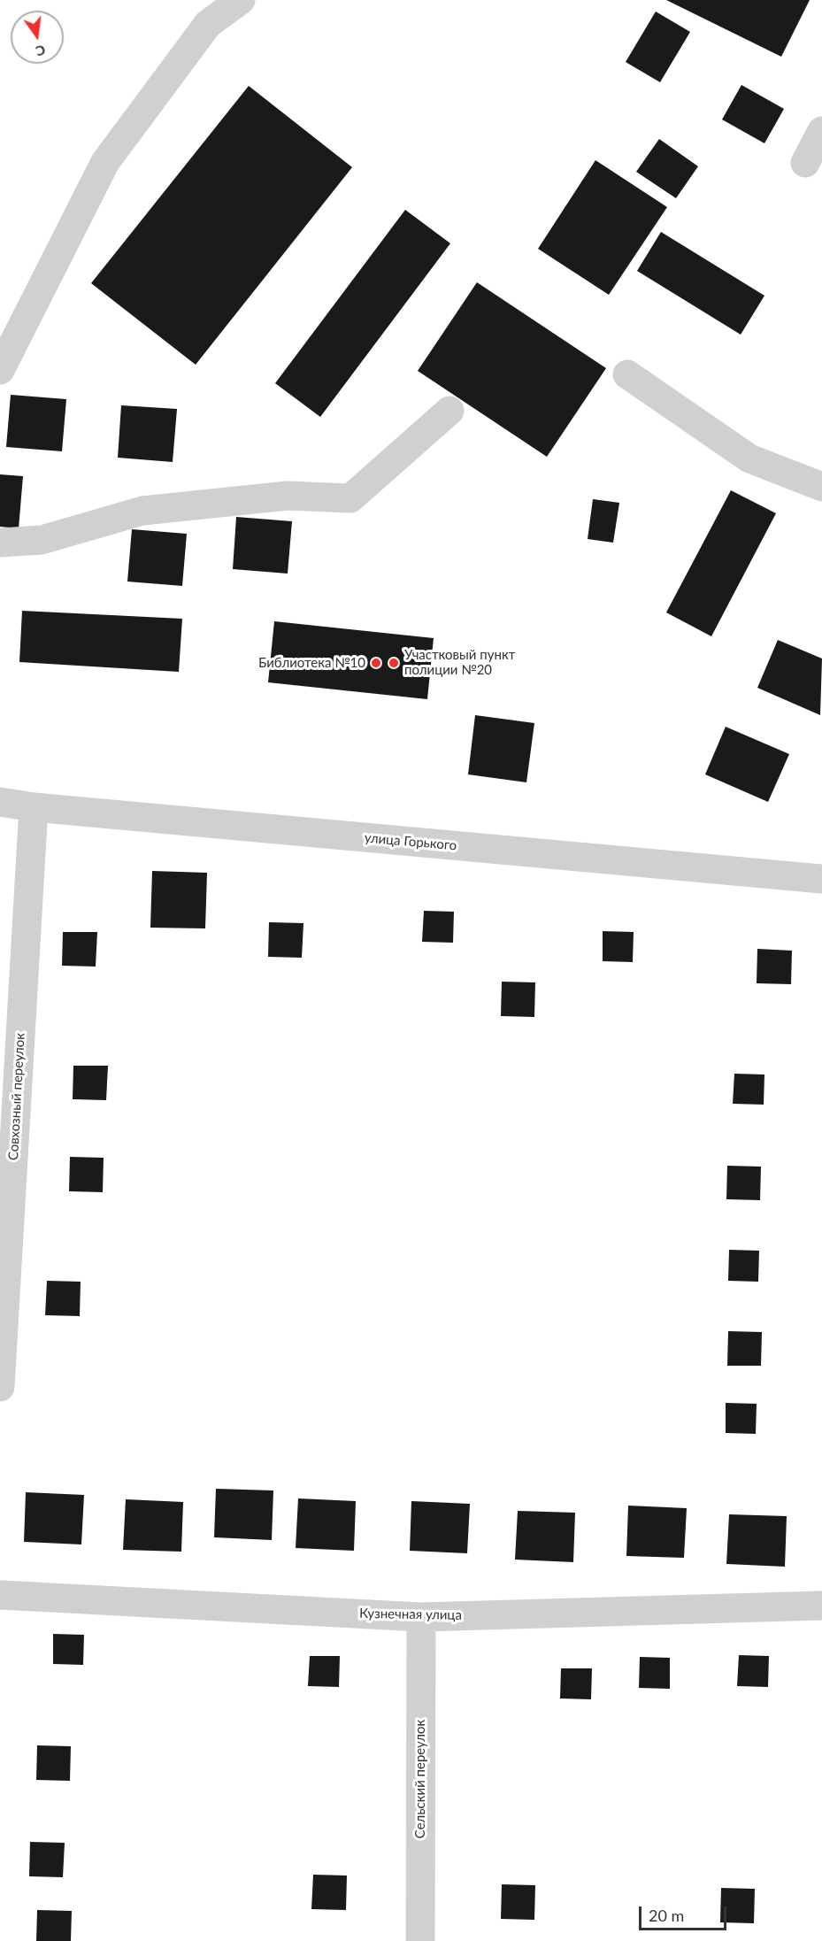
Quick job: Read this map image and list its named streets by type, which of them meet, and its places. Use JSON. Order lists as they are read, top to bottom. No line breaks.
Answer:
{"streets":{"lane":["улица Горького","Совхозный переулок","Кузнечная улица","Сельский переулок"]},"crossings":[["улица Горького","Совхозный переулок"],["Кузнечная улица","Сельский переулок"]],"places":["Библиотека №10","Участковый пункт полиции №20"],"scale_bar":"20 m","north":"bottom"}
